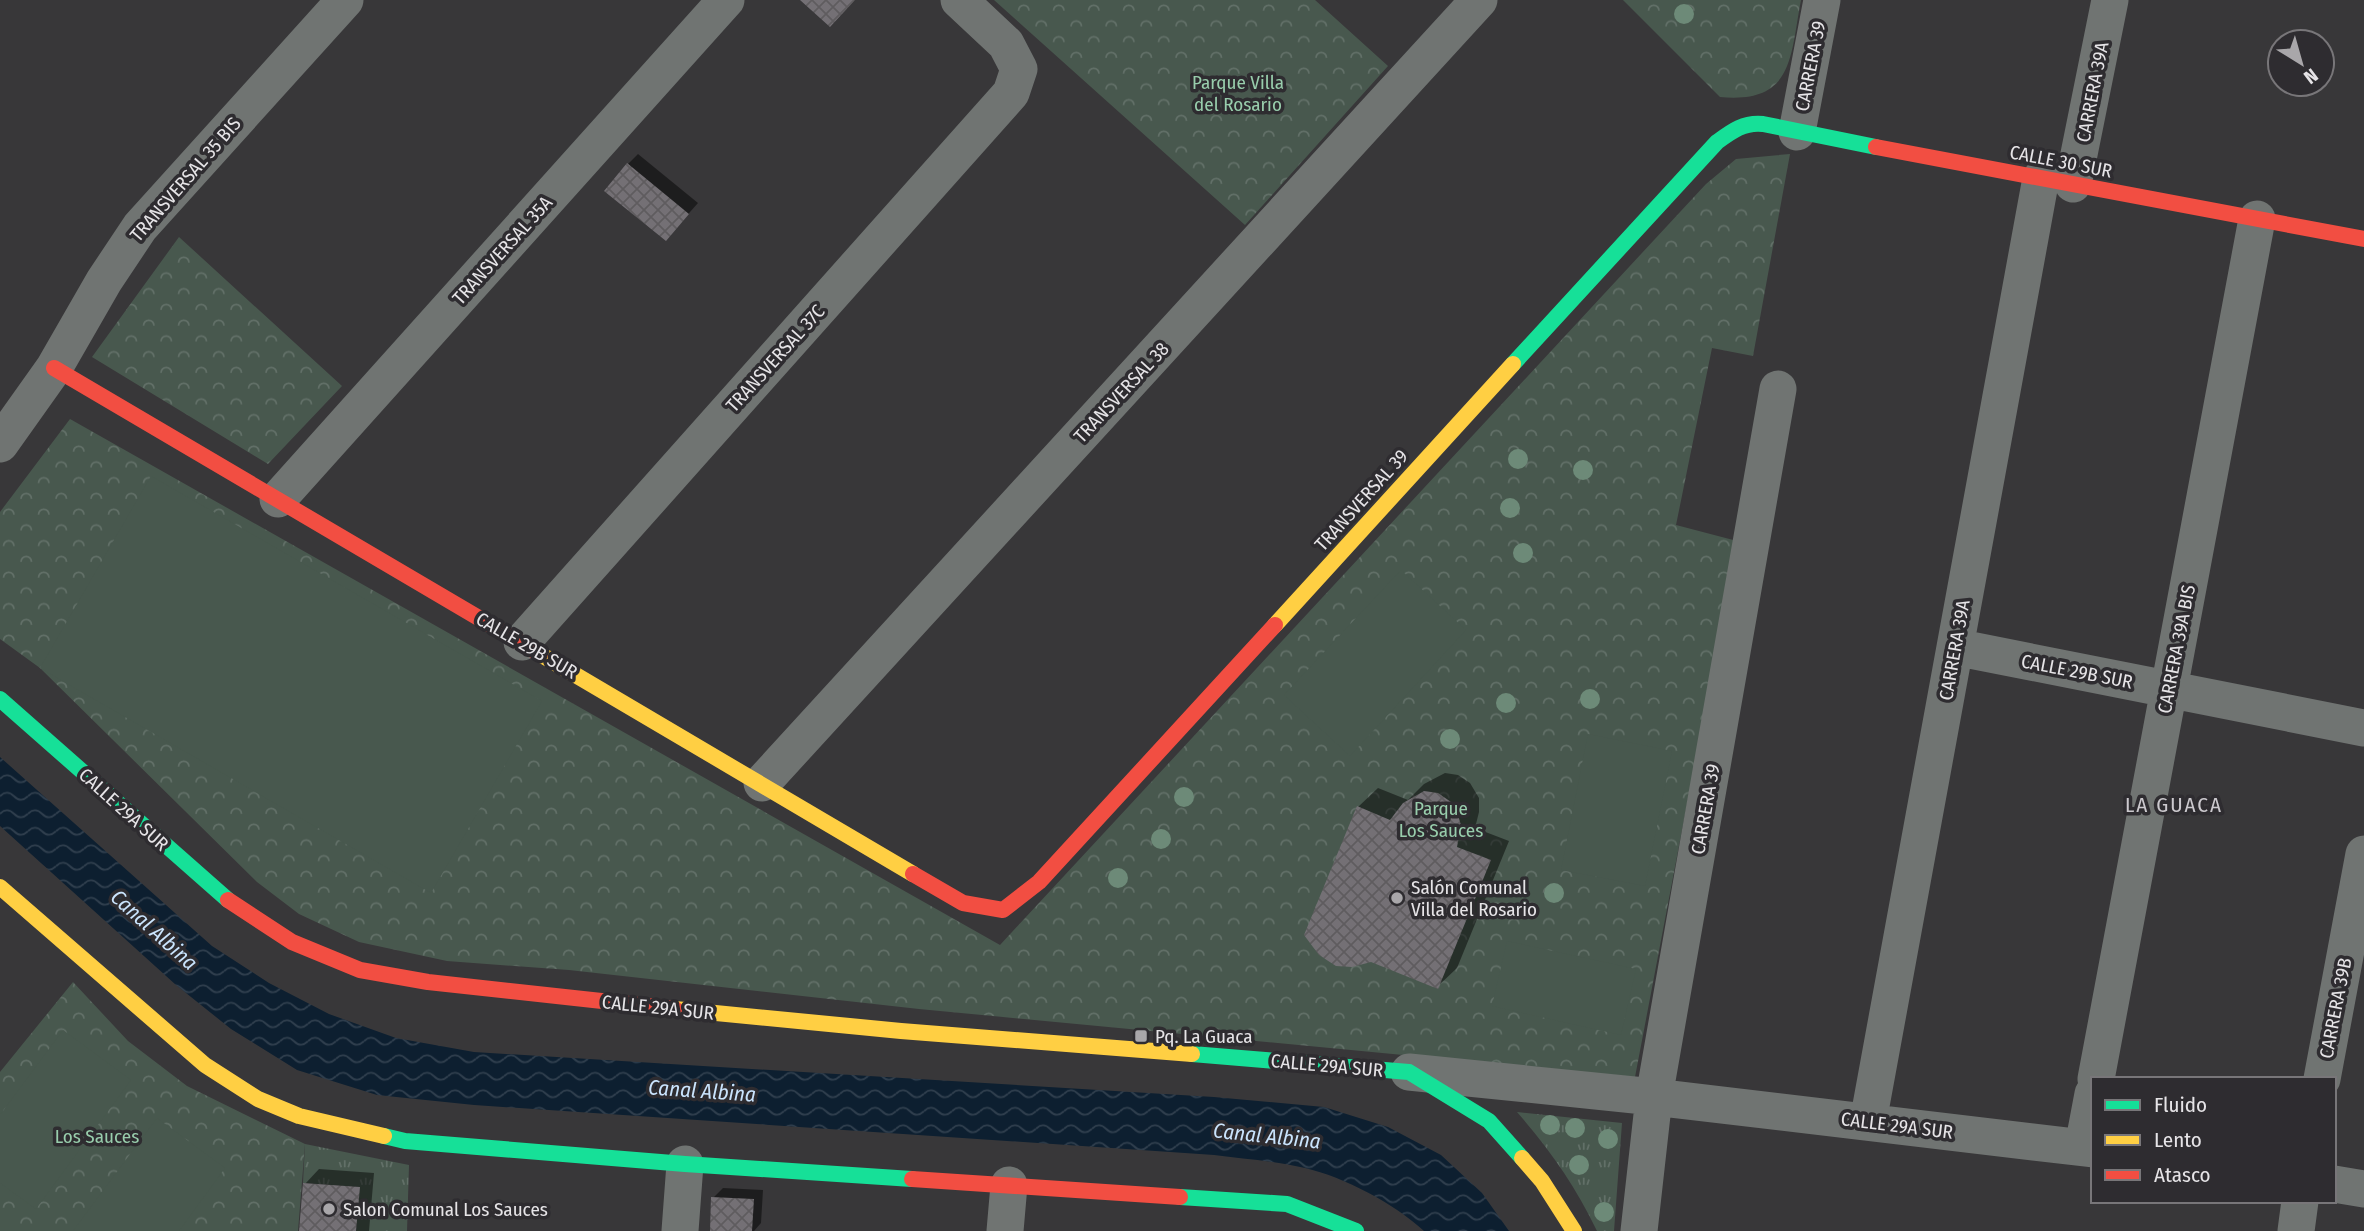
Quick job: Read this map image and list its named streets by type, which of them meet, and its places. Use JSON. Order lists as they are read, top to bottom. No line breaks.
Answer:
{"streets":{"street":["CARRERA 39","CARRERA 39A","CALLE 30 SUR","TRANSVERSAL 35 BIS","TRANSVERSAL 35A","TRANSVERSAL 37C","TRANSVERSAL 38","TRANSVERSAL 39","CALLE 29B SUR","CARRERA 39A BIS","CALLE 29A SUR","CARRERA 39B"]},"crossings":[["CARRERA 39","CALLE 30 SUR"],["CARRERA 39","CALLE 29A SUR"],["CARRERA 39A","CALLE 30 SUR"],["CARRERA 39A","CALLE 29B SUR"],["CARRERA 39A","CALLE 29A SUR"],["CALLE 30 SUR","TRANSVERSAL 39"],["CALLE 30 SUR","CARRERA 39A BIS"],["TRANSVERSAL 35 BIS","CALLE 29B SUR"],["TRANSVERSAL 35A","CALLE 29B SUR"],["TRANSVERSAL 37C","CALLE 29B SUR"],["TRANSVERSAL 38","CALLE 29B SUR"],["TRANSVERSAL 39","CALLE 29B SUR"],["CALLE 29B SUR","CARRERA 39A BIS"]],"districts":["LA GUACA"],"water":["Canal Albina"],"parks":["Parque Villa del Rosario","Parque Los Sauces","Los Sauces"],"places":{"other":["Salón Comunal Villa del Rosario","Salon Comunal Los Sauces"],"transit":["Pq. La Guaca"]},"legend":["Fluido","Lento","Atasco"],"north":"bottom right"}
